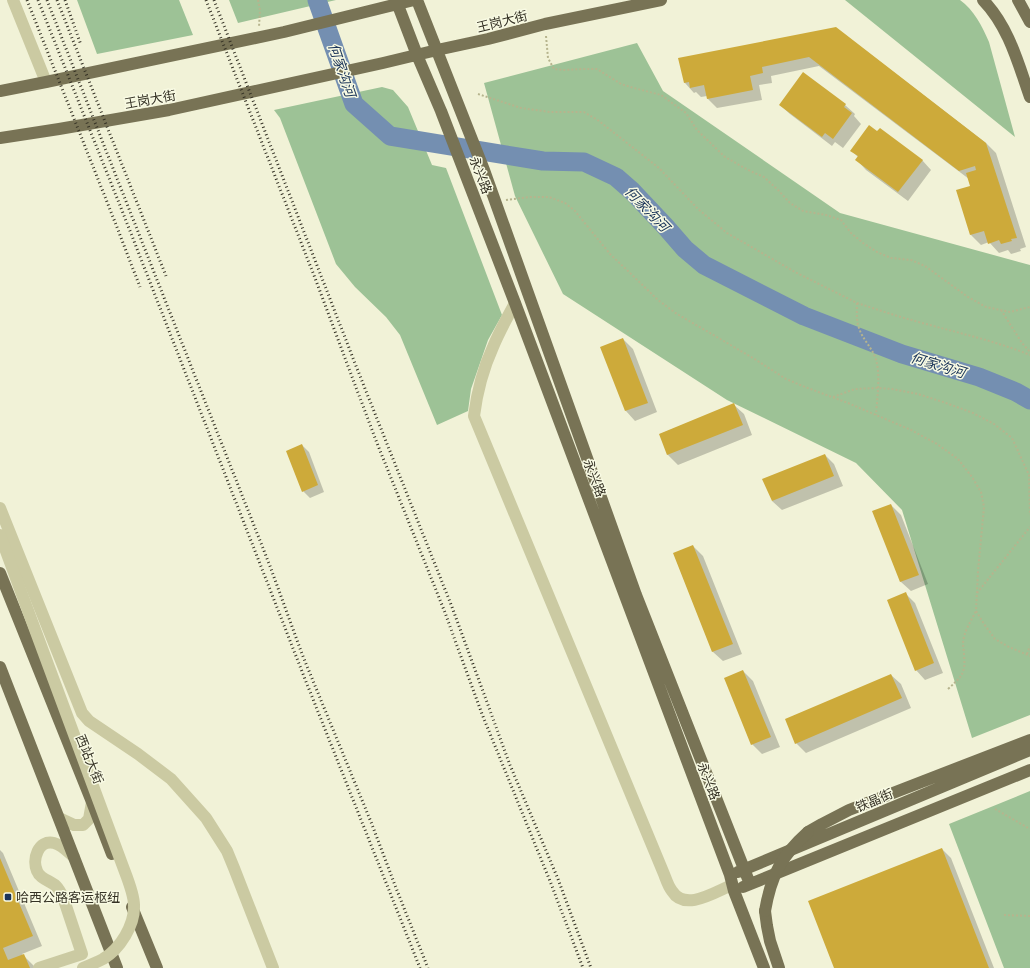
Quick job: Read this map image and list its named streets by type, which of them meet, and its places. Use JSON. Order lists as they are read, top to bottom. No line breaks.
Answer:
{"streets":{"main road":["王岗大街","永兴路","西站大街","铁晶街"]},"crossings":[["王岗大街","永兴路"],["永兴路","铁晶街"]],"water":["何家沟河"],"places":{"transit":["哈西公路客运枢纽"]}}
